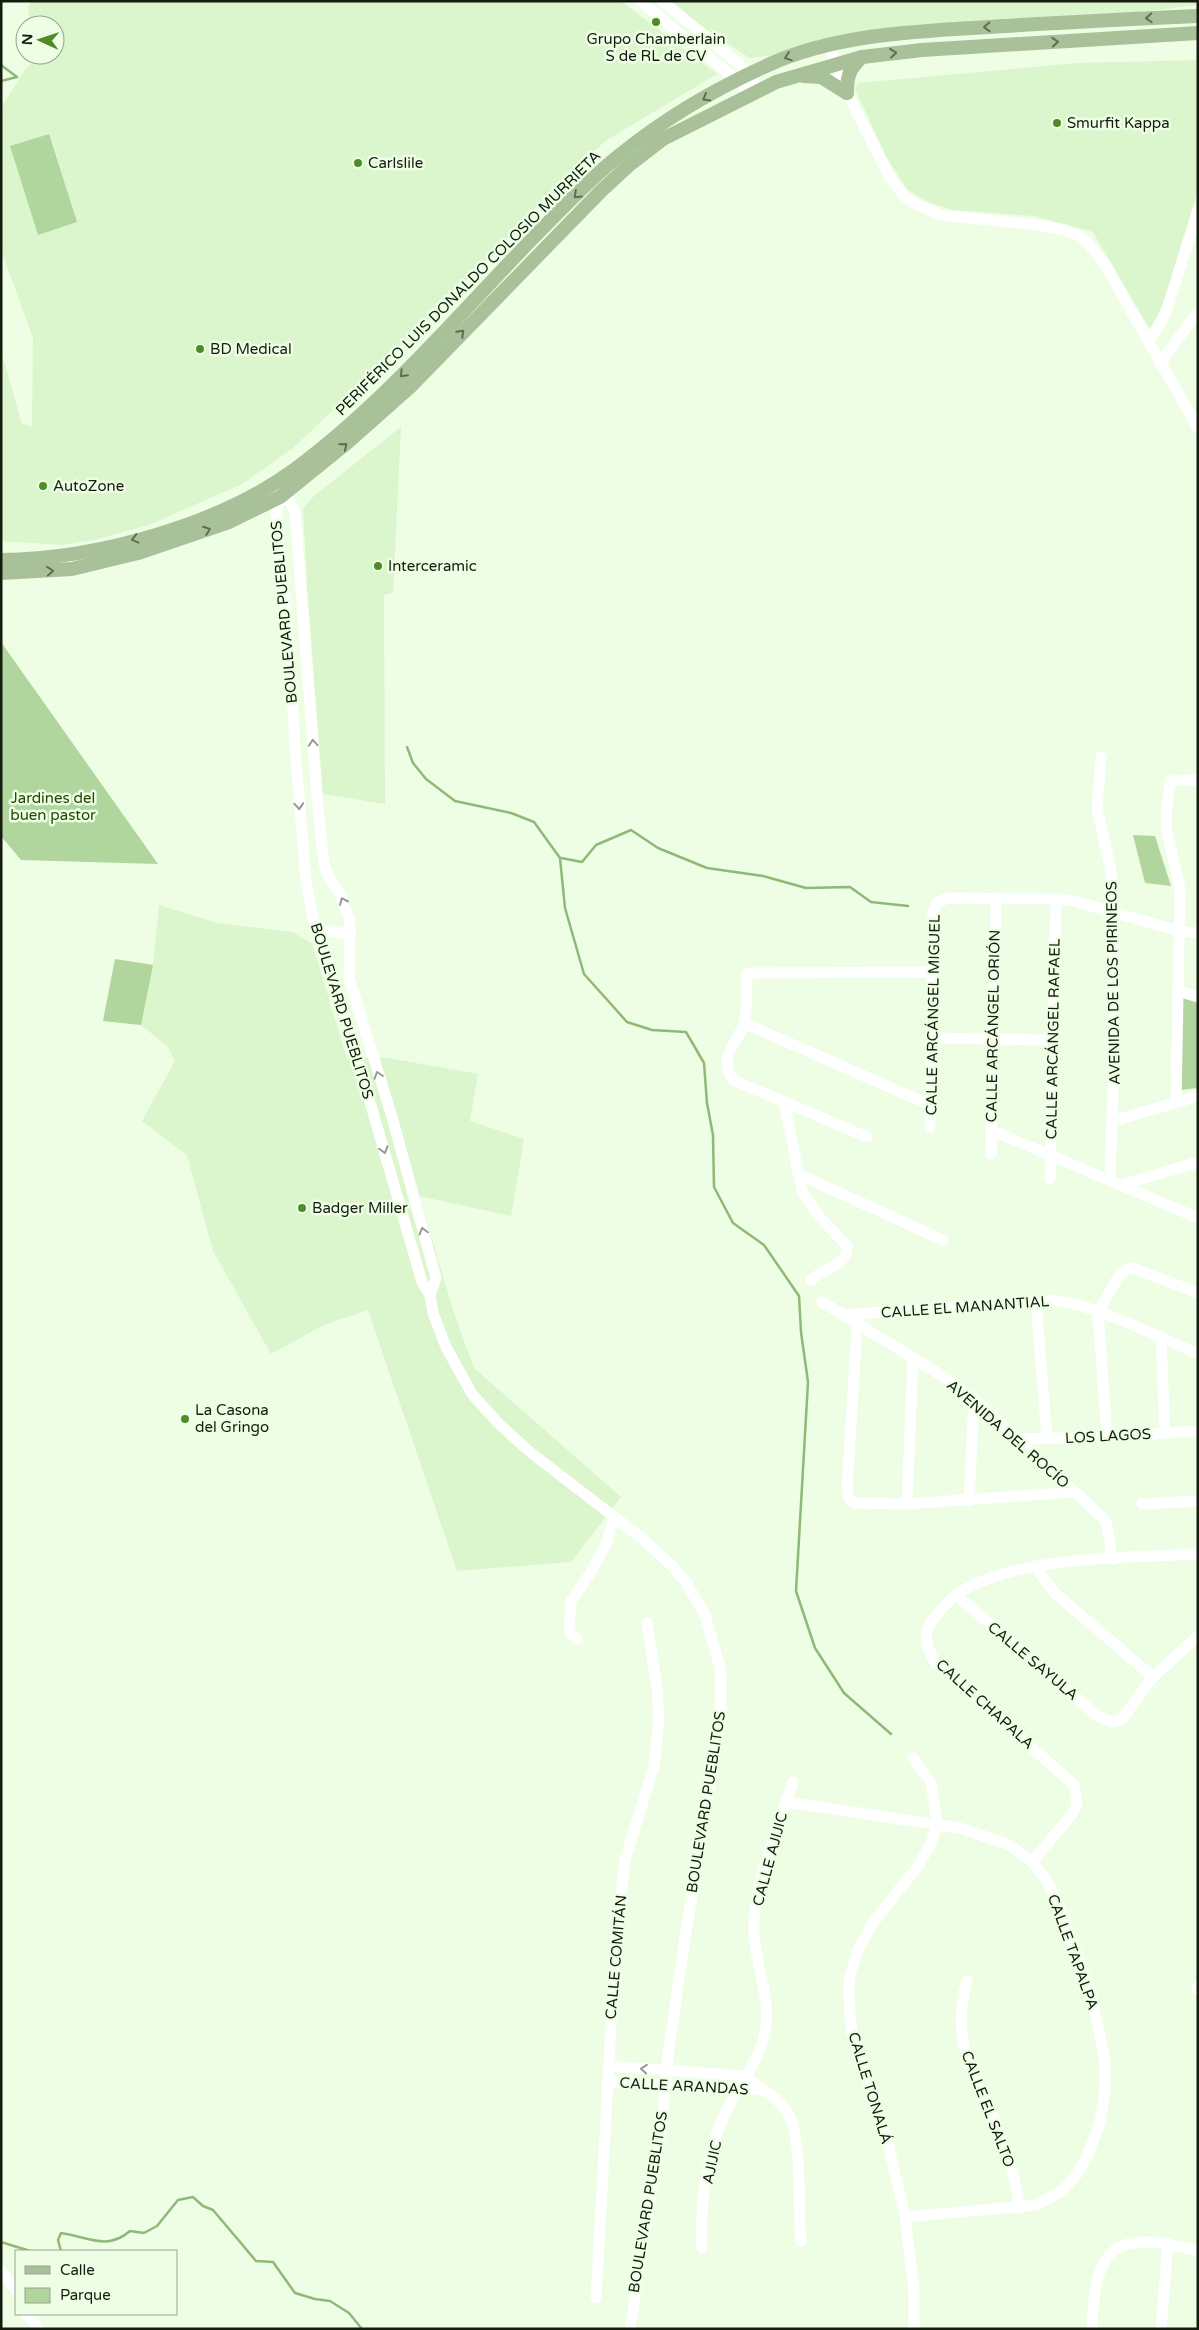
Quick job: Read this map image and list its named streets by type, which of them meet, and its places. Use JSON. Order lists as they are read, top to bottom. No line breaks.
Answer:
{"streets":{"main road":["PERIFÉRICO LUIS DONALDO COLOSIO MURRIETA"],"street":["BOULEVARD PUEBLITOS","AVENIDA DE LOS PIRINEOS","CALLE ARCÁNGEL MIGUEL","CALLE ARCÁNGEL ORIÓN","CALLE ARCÁNGEL RAFAEL","CALLE EL MANANTIAL","AVENIDA DEL ROCÍO","LOS LAGOS","CALLE SAYULA","CALLE CHAPALA","CALLE AJIJIC","CALLE TAPALPA","CALLE COMITÁN","CALLE ARANDAS","CALLE TONALÁ","CALLE EL SALTO","AJIJIC"]},"crossings":[["PERIFÉRICO LUIS DONALDO COLOSIO MURRIETA","BOULEVARD PUEBLITOS"],["BOULEVARD PUEBLITOS","CALLE ARANDAS"],["CALLE ARCÁNGEL MIGUEL","CALLE ARCÁNGEL ORIÓN"],["CALLE EL MANANTIAL","AVENIDA DEL ROCÍO"],["AVENIDA DEL ROCÍO","LOS LAGOS"],["AVENIDA DEL ROCÍO","CALLE CHAPALA"],["CALLE SAYULA","CALLE CHAPALA"],["CALLE CHAPALA","CALLE TAPALPA"],["CALLE AJIJIC","CALLE TAPALPA"],["CALLE AJIJIC","CALLE ARANDAS"],["CALLE AJIJIC","AJIJIC"],["CALLE TAPALPA","CALLE TONALÁ"],["CALLE TAPALPA","CALLE EL SALTO"],["CALLE COMITÁN","CALLE ARANDAS"],["CALLE ARANDAS","AJIJIC"]],"parks":["Jardines del buen pastor"],"places":["Grupo Chamberlain S de RL de CV","Smurfit Kappa","Carlslile","BD Medical","AutoZone","Interceramic","Badger Miller","La Casona del Gringo"],"legend":["Calle","Parque"],"north":"left"}
